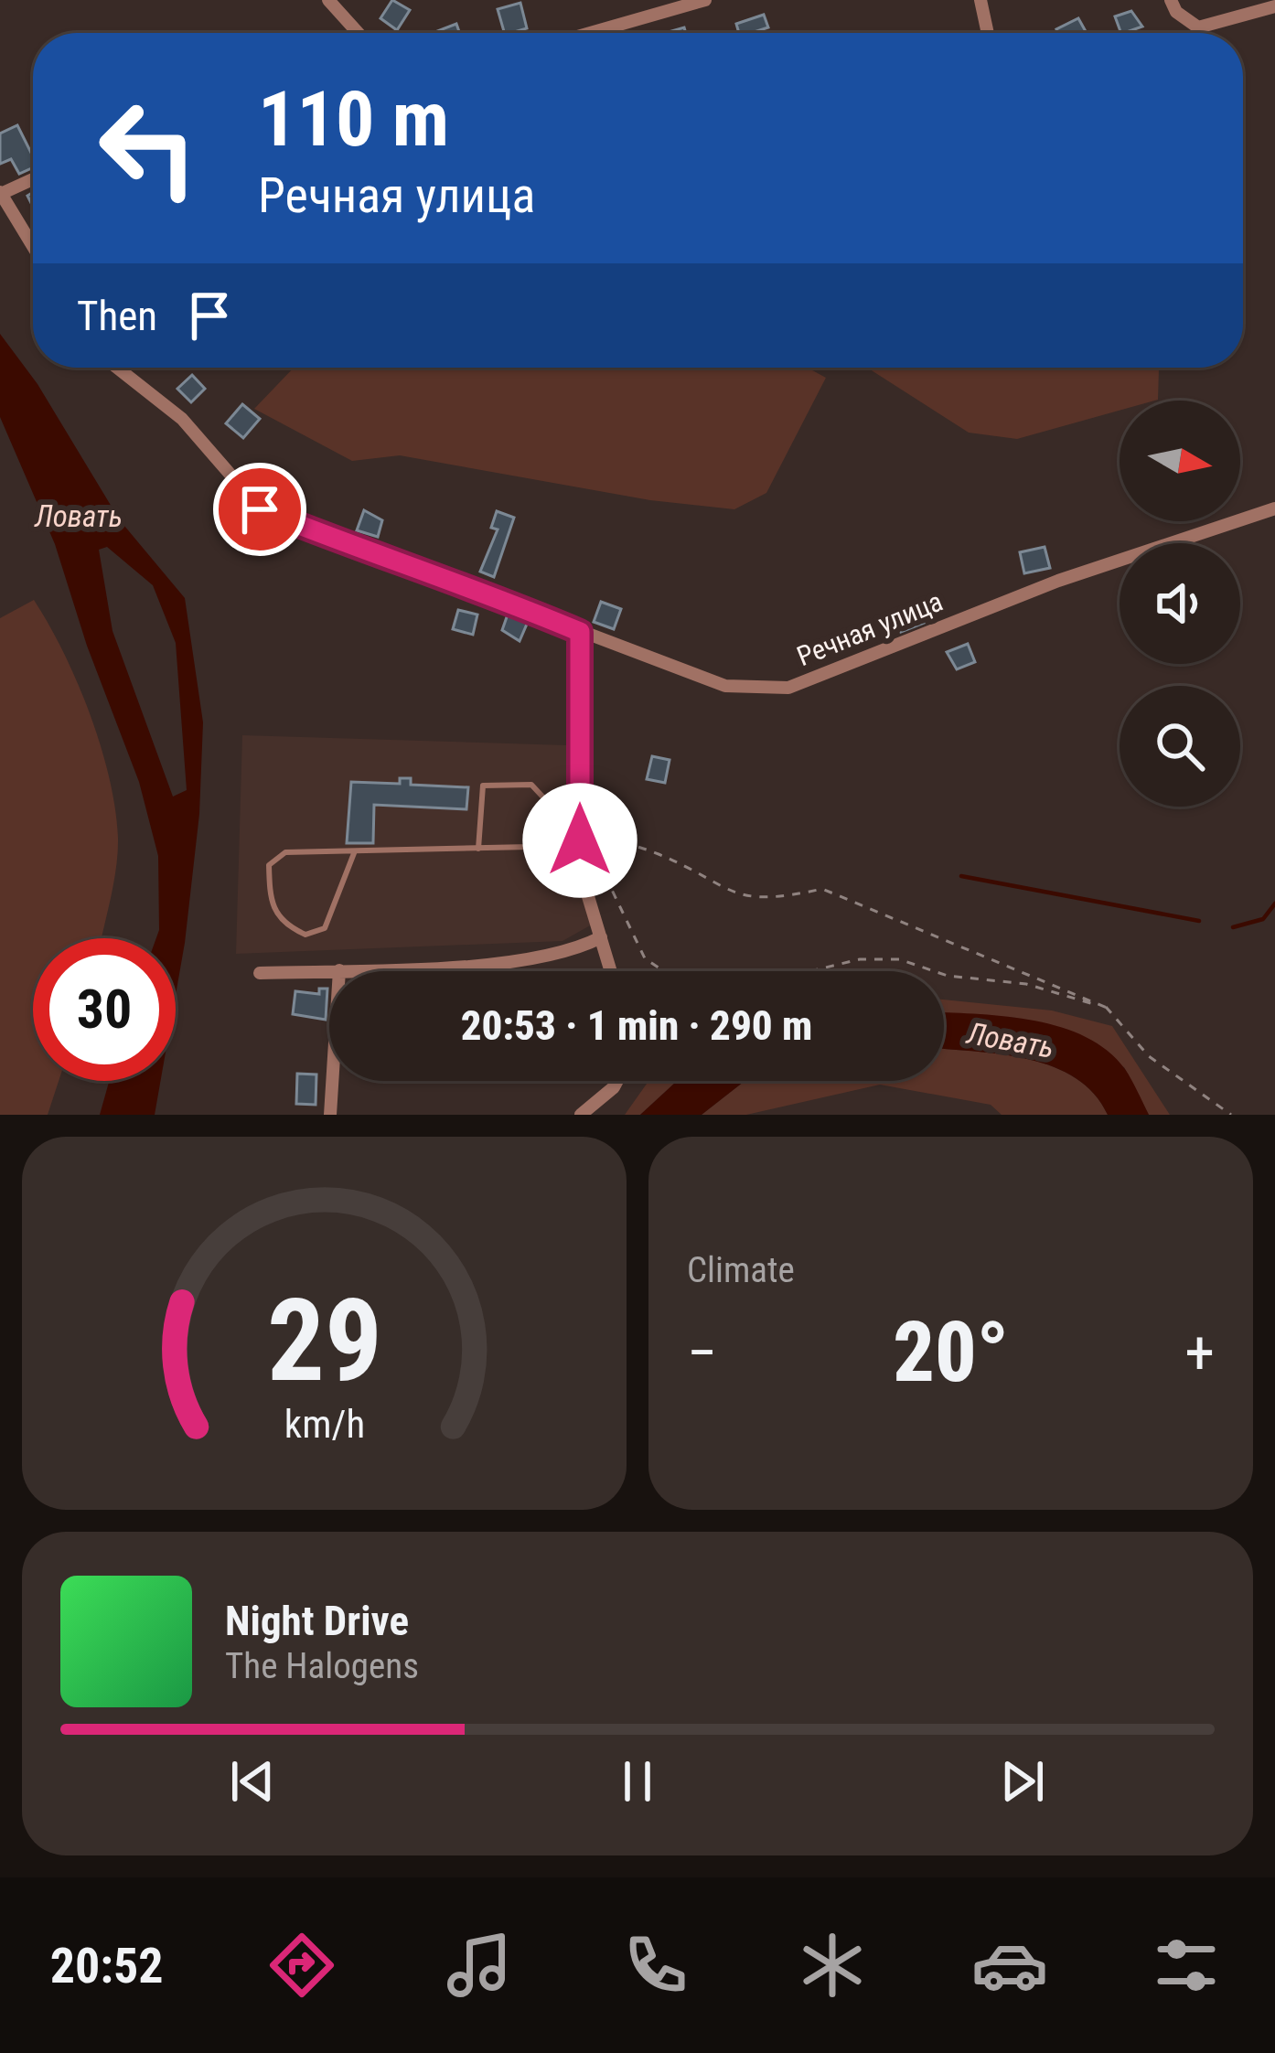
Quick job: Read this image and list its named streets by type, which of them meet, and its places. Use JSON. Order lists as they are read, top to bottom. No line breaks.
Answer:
{"streets":{"street":["Речная улица"]},"water":["Ловать"],"north":"right","page":{"turn":["110 m","Речная улица"],"then":"Then","limit":"30","trip":"20:53 · 1 min · 290 m","tile":"Climate","heat":["−","20°","+"],"song":["Night Drive","The Halogens"],"tabs":"20:52","gauge":["29","km/h"]}}
